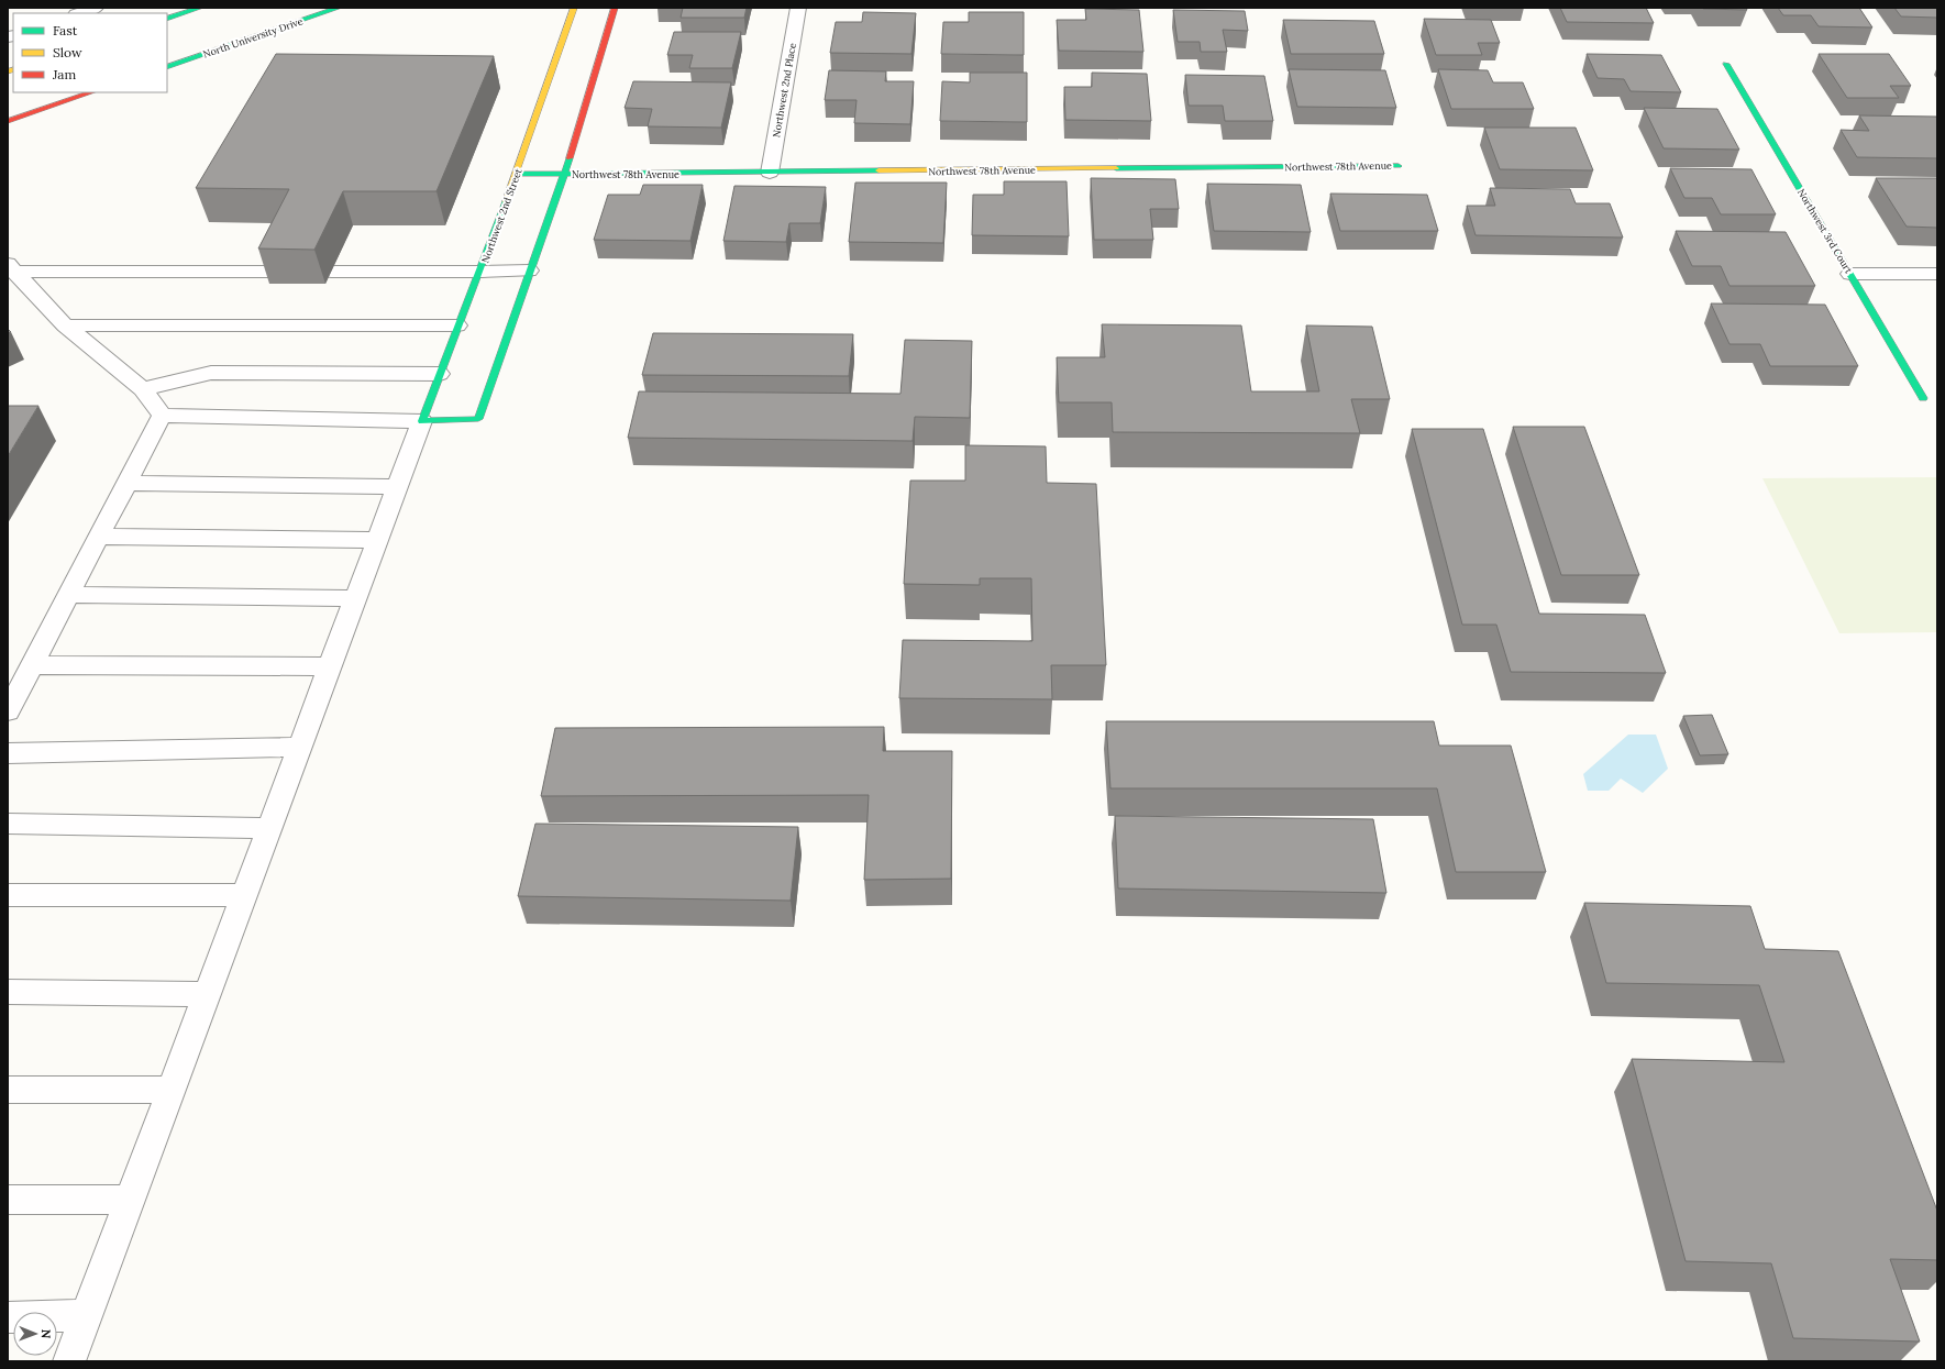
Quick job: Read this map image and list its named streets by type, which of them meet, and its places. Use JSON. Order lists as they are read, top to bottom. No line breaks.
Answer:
{"streets":{"street":["North University Drive","Northwest 2nd Place","Northwest 78th Avenue","Northwest 2nd Street","Northwest 3rd Court"]},"crossings":[["Northwest 2nd Place","Northwest 78th Avenue"],["Northwest 78th Avenue","Northwest 2nd Street"]],"legend":["Fast","Slow","Jam"],"north":"right"}
